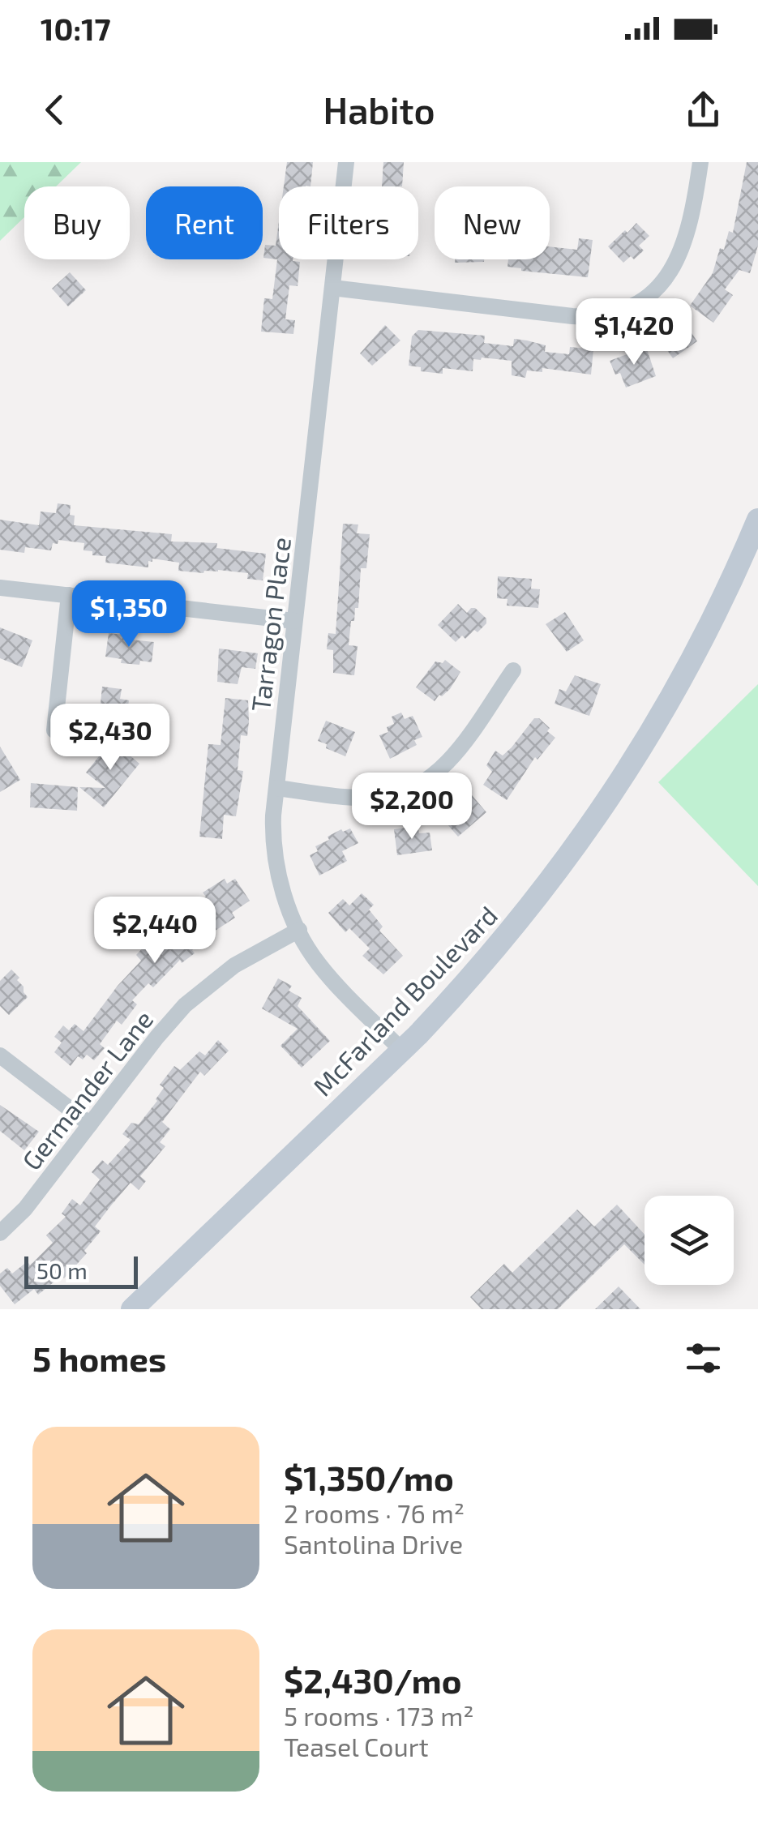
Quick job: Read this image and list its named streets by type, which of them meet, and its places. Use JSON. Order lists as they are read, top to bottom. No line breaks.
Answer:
{"streets":{"street":["Tarragon Place","McFarland Boulevard","Germander Lane"]},"crossings":[["Tarragon Place","McFarland Boulevard"],["Tarragon Place","Germander Lane"]],"scale_bar":"50 m","page":{"status":"10:17","header":"Habito","chip":["Buy","Rent","Filters","New"],"price":["$1,420","$1,350","$2,430","$2,200","$2,440"],"scale":"50 m","heading":"5 homes","list":[{"name":"$1,350/mo","note":"2 rooms · 76 m² · Santolina Drive"},{"name":"$2,430/mo","note":"5 rooms · 173 m² · Teasel Court"}]}}
